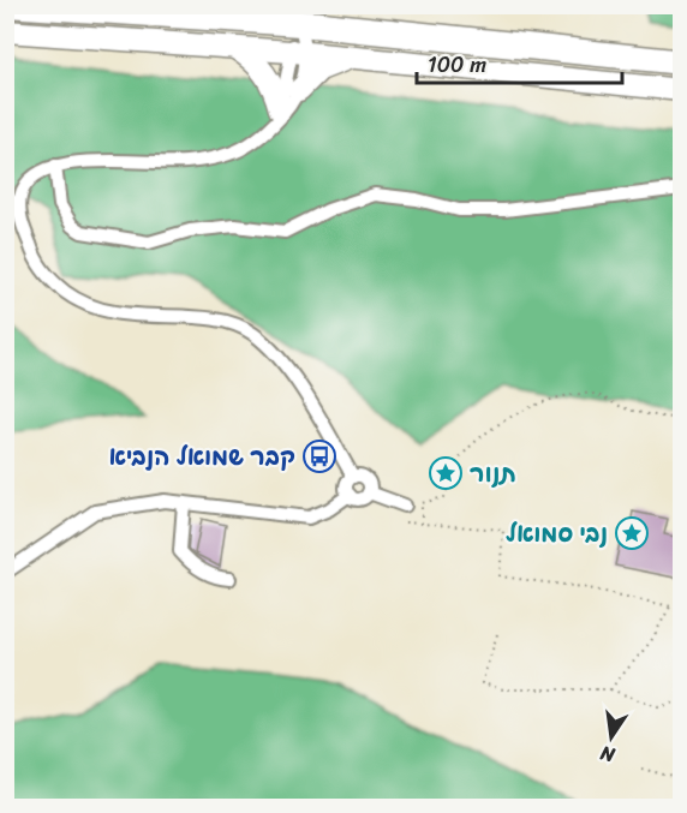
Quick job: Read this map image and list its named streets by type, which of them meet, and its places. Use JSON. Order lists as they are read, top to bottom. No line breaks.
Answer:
{"places":{"bus stop":["קבר שמואל הנביא"],"place":["תנור","נבי סמואל"]},"scale_bar":"100 m","north":"bottom"}
